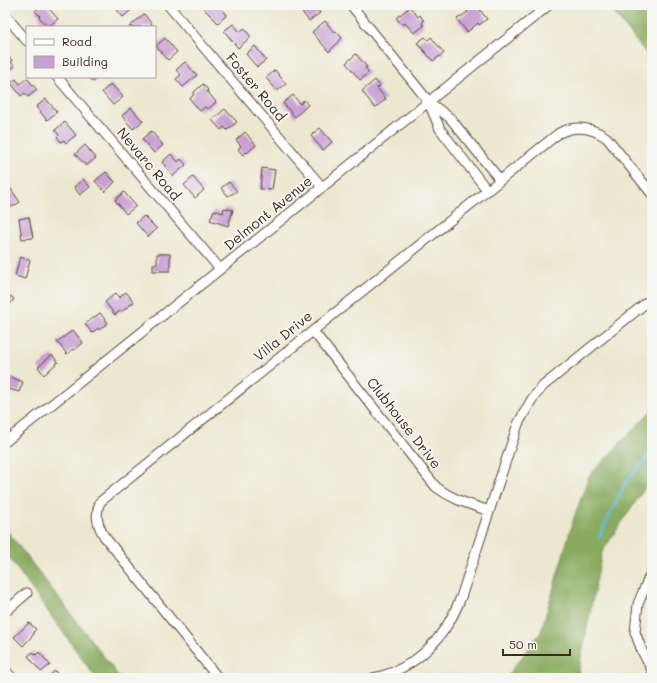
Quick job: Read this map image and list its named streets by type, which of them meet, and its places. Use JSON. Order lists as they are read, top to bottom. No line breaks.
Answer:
{"streets":{"street":["Foster Road","Nevarc Road","Delmont Avenue","Villa Drive","Clubhouse Drive"]},"crossings":[["Foster Road","Delmont Avenue"],["Nevarc Road","Delmont Avenue"],["Villa Drive","Clubhouse Drive"]],"legend":["Road","Building"],"scale_bar":"50 m"}
